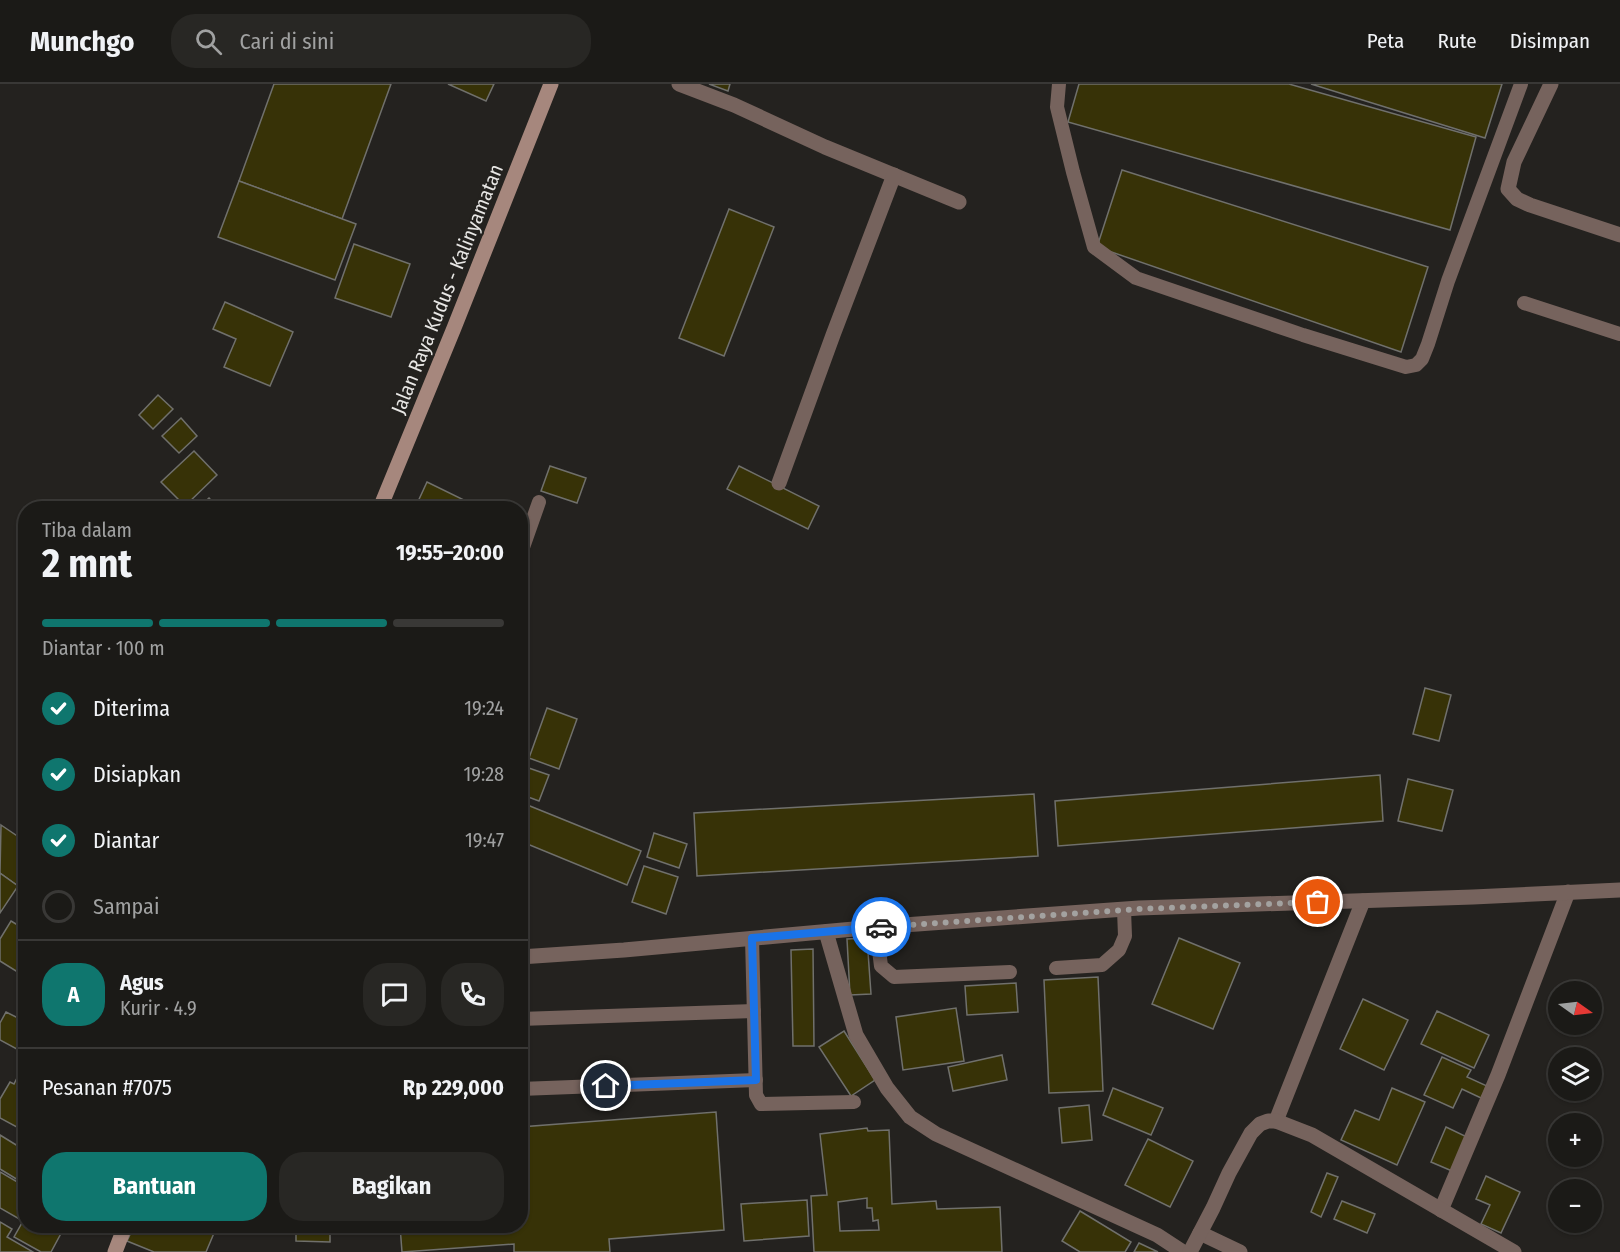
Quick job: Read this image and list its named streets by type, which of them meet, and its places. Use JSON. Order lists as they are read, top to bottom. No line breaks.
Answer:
{"streets":{"main road":["Jalan Raya Kudus - Kalinyamatan"]},"north":"right","page":{"header":"Munchgo","search":"Cari di sini","nav":["Peta","Rute","Disimpan"],"heading":["2 mnt","Tiba dalam","19:55–20:00"],"panel":["Agus","Kurir · 4.9","Pesanan #7075","Rp 229,000"],"bar":"Diantar · 100 m","list":[["Diterima","19:24"],["Disiapkan","19:28"],["Diantar","19:47"],"Sampai"],"round":"A","map_buttons":["+","−"],"buttons":["Bantuan","Bagikan"]}}
